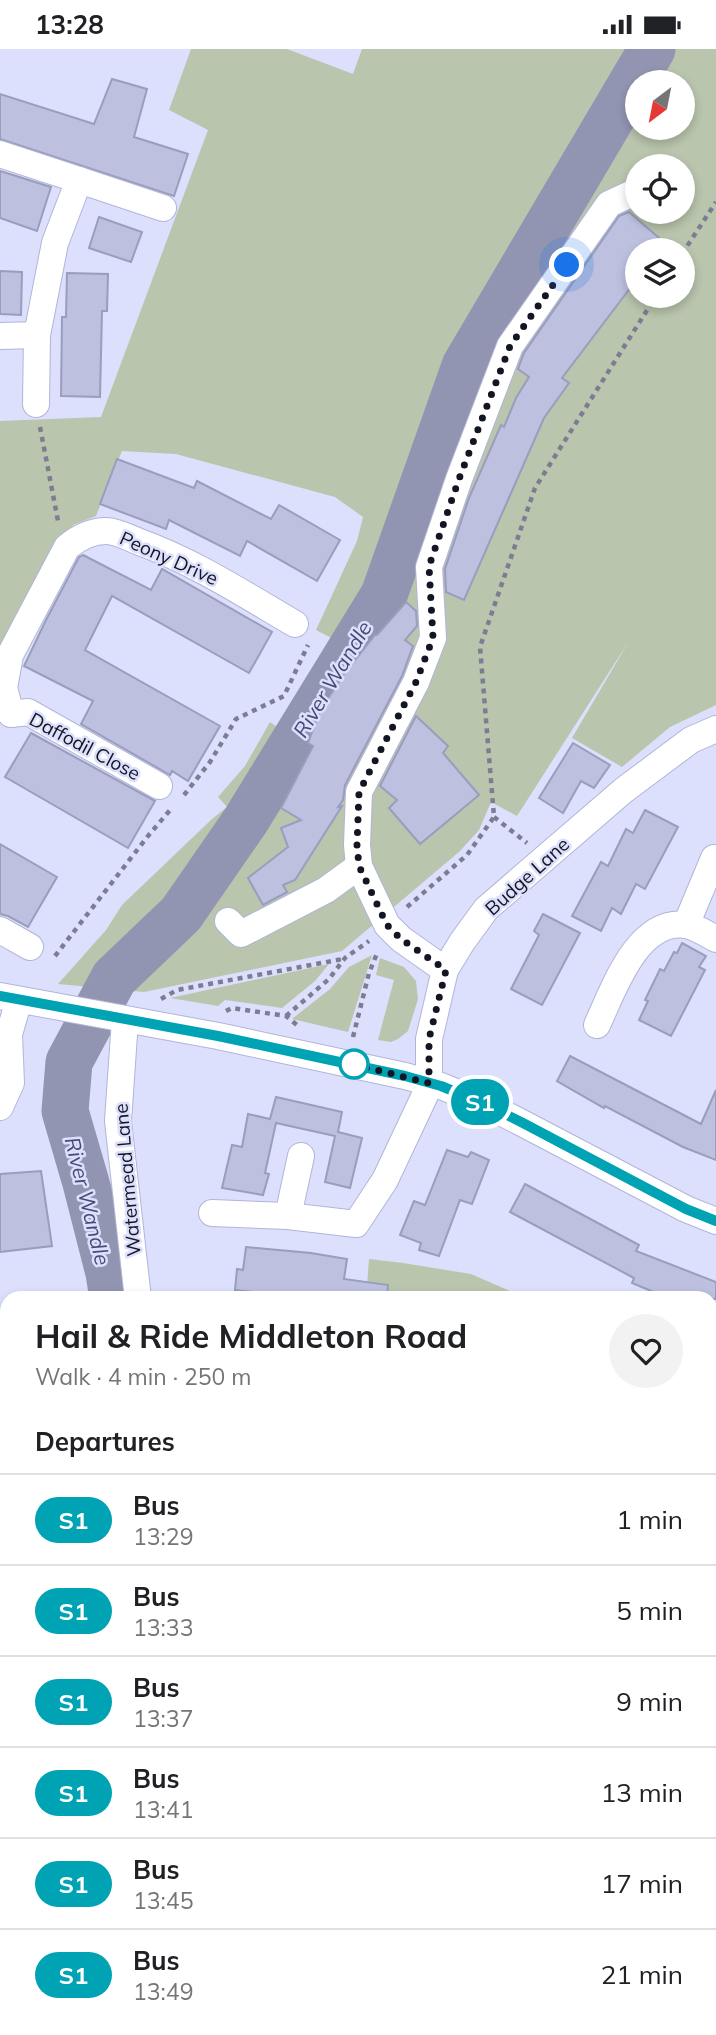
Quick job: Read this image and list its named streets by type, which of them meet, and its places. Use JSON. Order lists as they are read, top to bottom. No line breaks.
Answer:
{"streets":{"street":["Peony Drive","Daffodil Close","Budge Lane","Watermead Lane"]},"water":["River Wandle"],"lines":["bus line S1"],"north":"bottom left","page":{"status":"13:28","on_map":"S1","heading":[["Hail & Ride Middleton Road","Walk · 4 min · 250 m"],"Departures"],"list":[{"mark":"S1","name":"Bus","note":"13:29","value":"1 min"},{"mark":"S1","name":"Bus","note":"13:33","value":"5 min"},{"mark":"S1","name":"Bus","note":"13:37","value":"9 min"},{"mark":"S1","name":"Bus","note":"13:41","value":"13 min"},{"mark":"S1","name":"Bus","note":"13:45","value":"17 min"},{"mark":"S1","name":"Bus","note":"13:49","value":"21 min"}]}}
